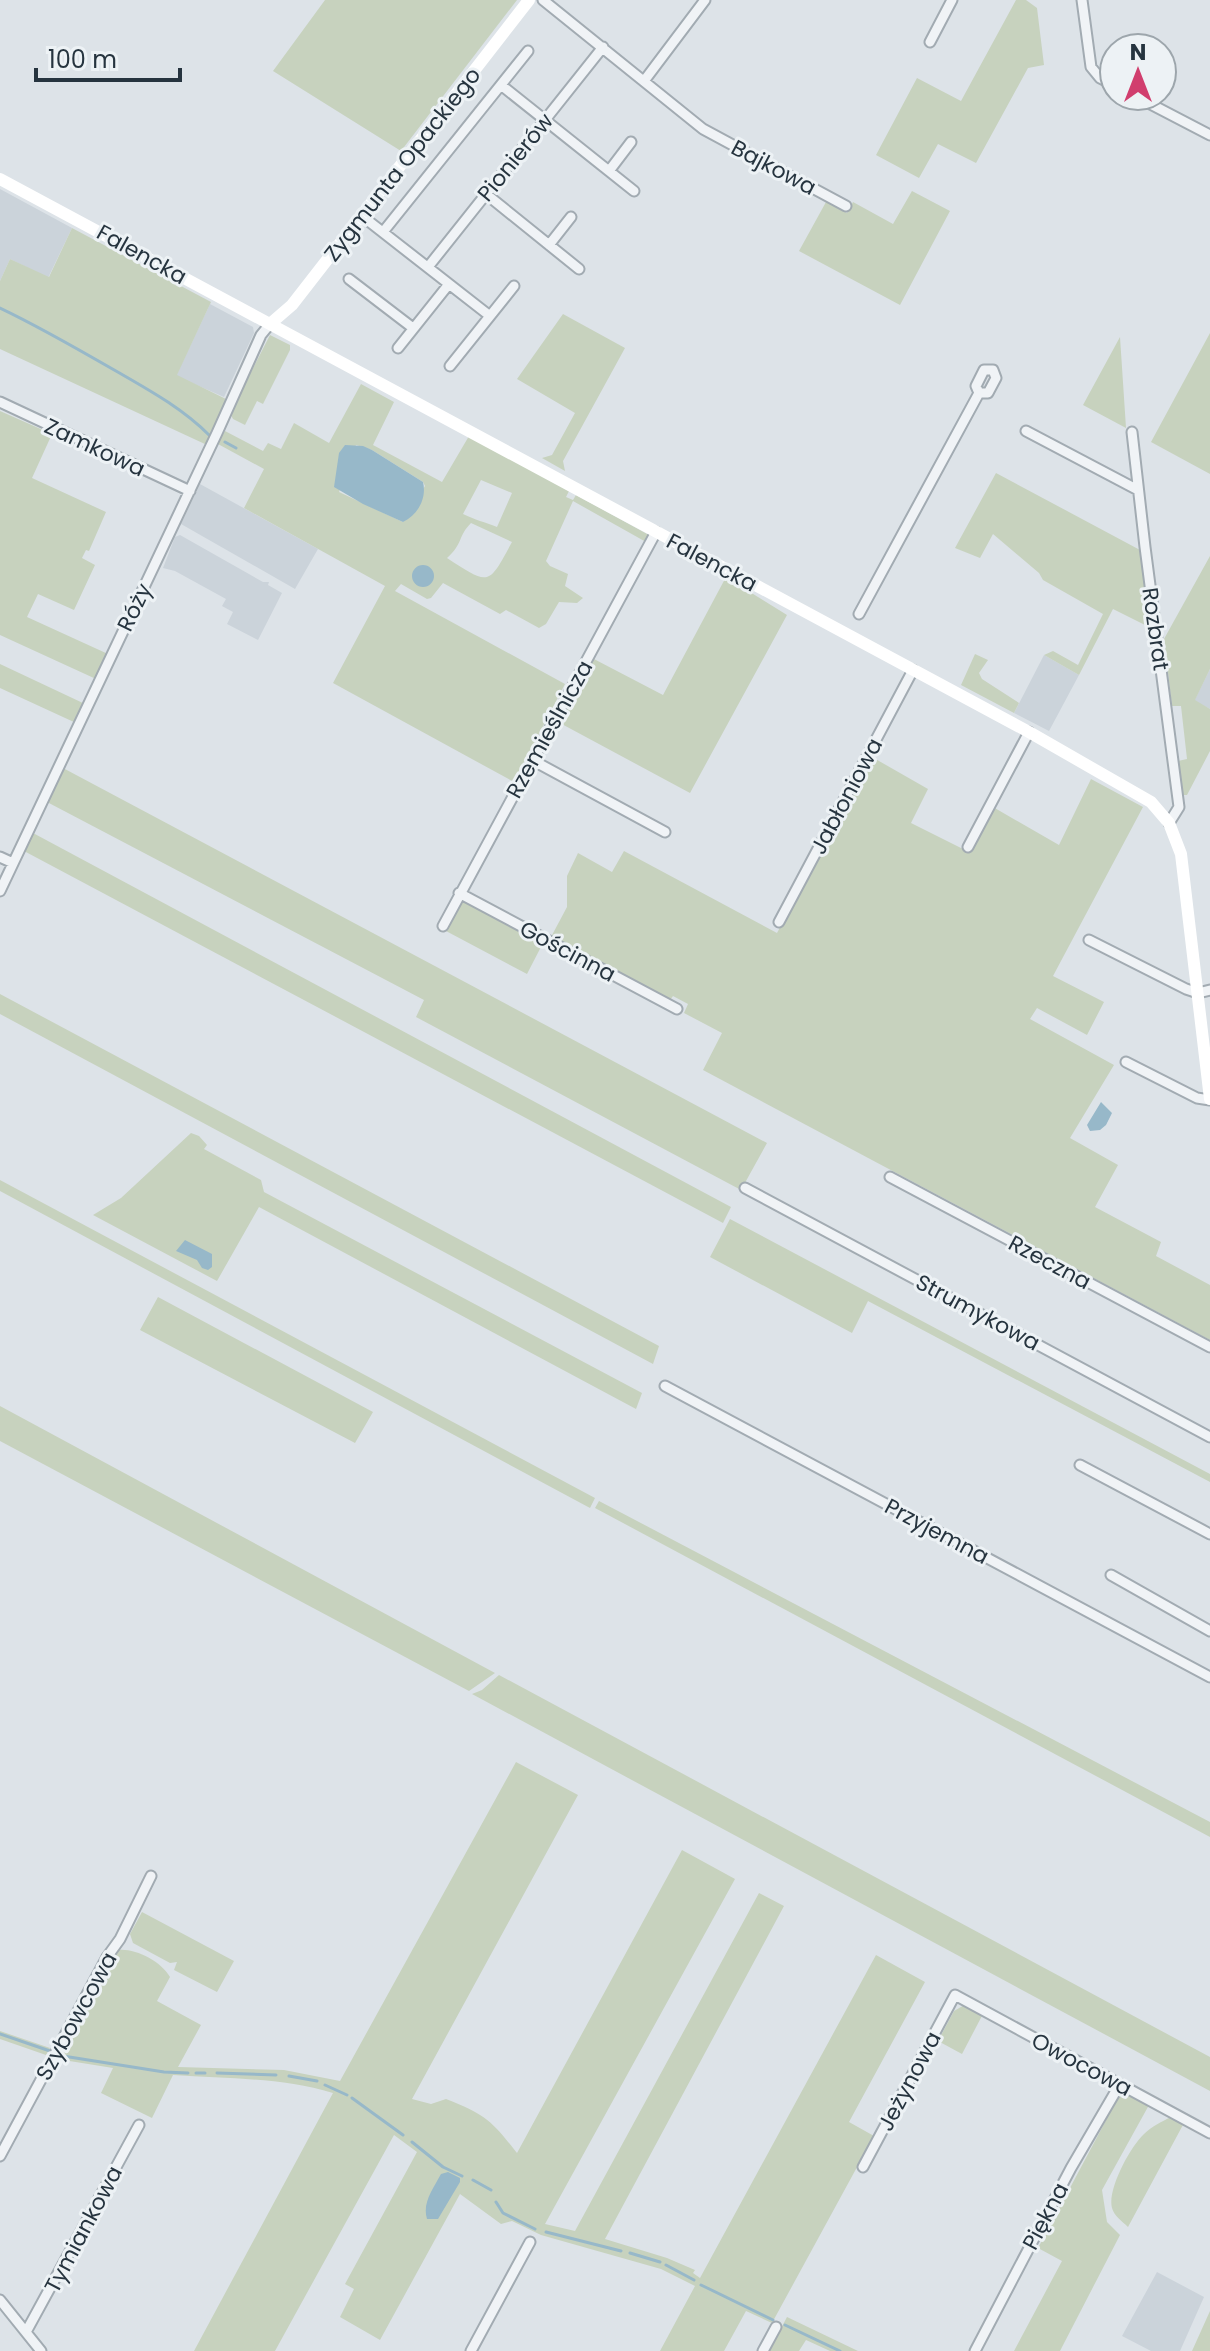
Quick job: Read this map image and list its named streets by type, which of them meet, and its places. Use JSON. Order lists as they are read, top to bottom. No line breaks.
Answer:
{"streets":{"street":["Pionierów","Zygmunta Opackiego","Bajkowa","Falencka","Zamkowa","Róży","Rozbrat","Rzemieślnicza","Jabłoniowa","Gościnna","Rzeczna","Strumykowa","Przyjemna","Szybowcowa","Owocowa","Jeżynowa","Piękna","Tymiankowa"]},"crossings":[["Pionierów","Bajkowa"],["Zygmunta Opackiego","Falencka"],["Zygmunta Opackiego","Róży"],["Falencka","Róży"],["Falencka","Rozbrat"],["Falencka","Rzemieślnicza"],["Falencka","Jabłoniowa"],["Zamkowa","Róży"],["Rzemieślnicza","Gościnna"],["Owocowa","Jeżynowa"],["Owocowa","Piękna"]],"scale_bar":"100 m","north":"top"}
